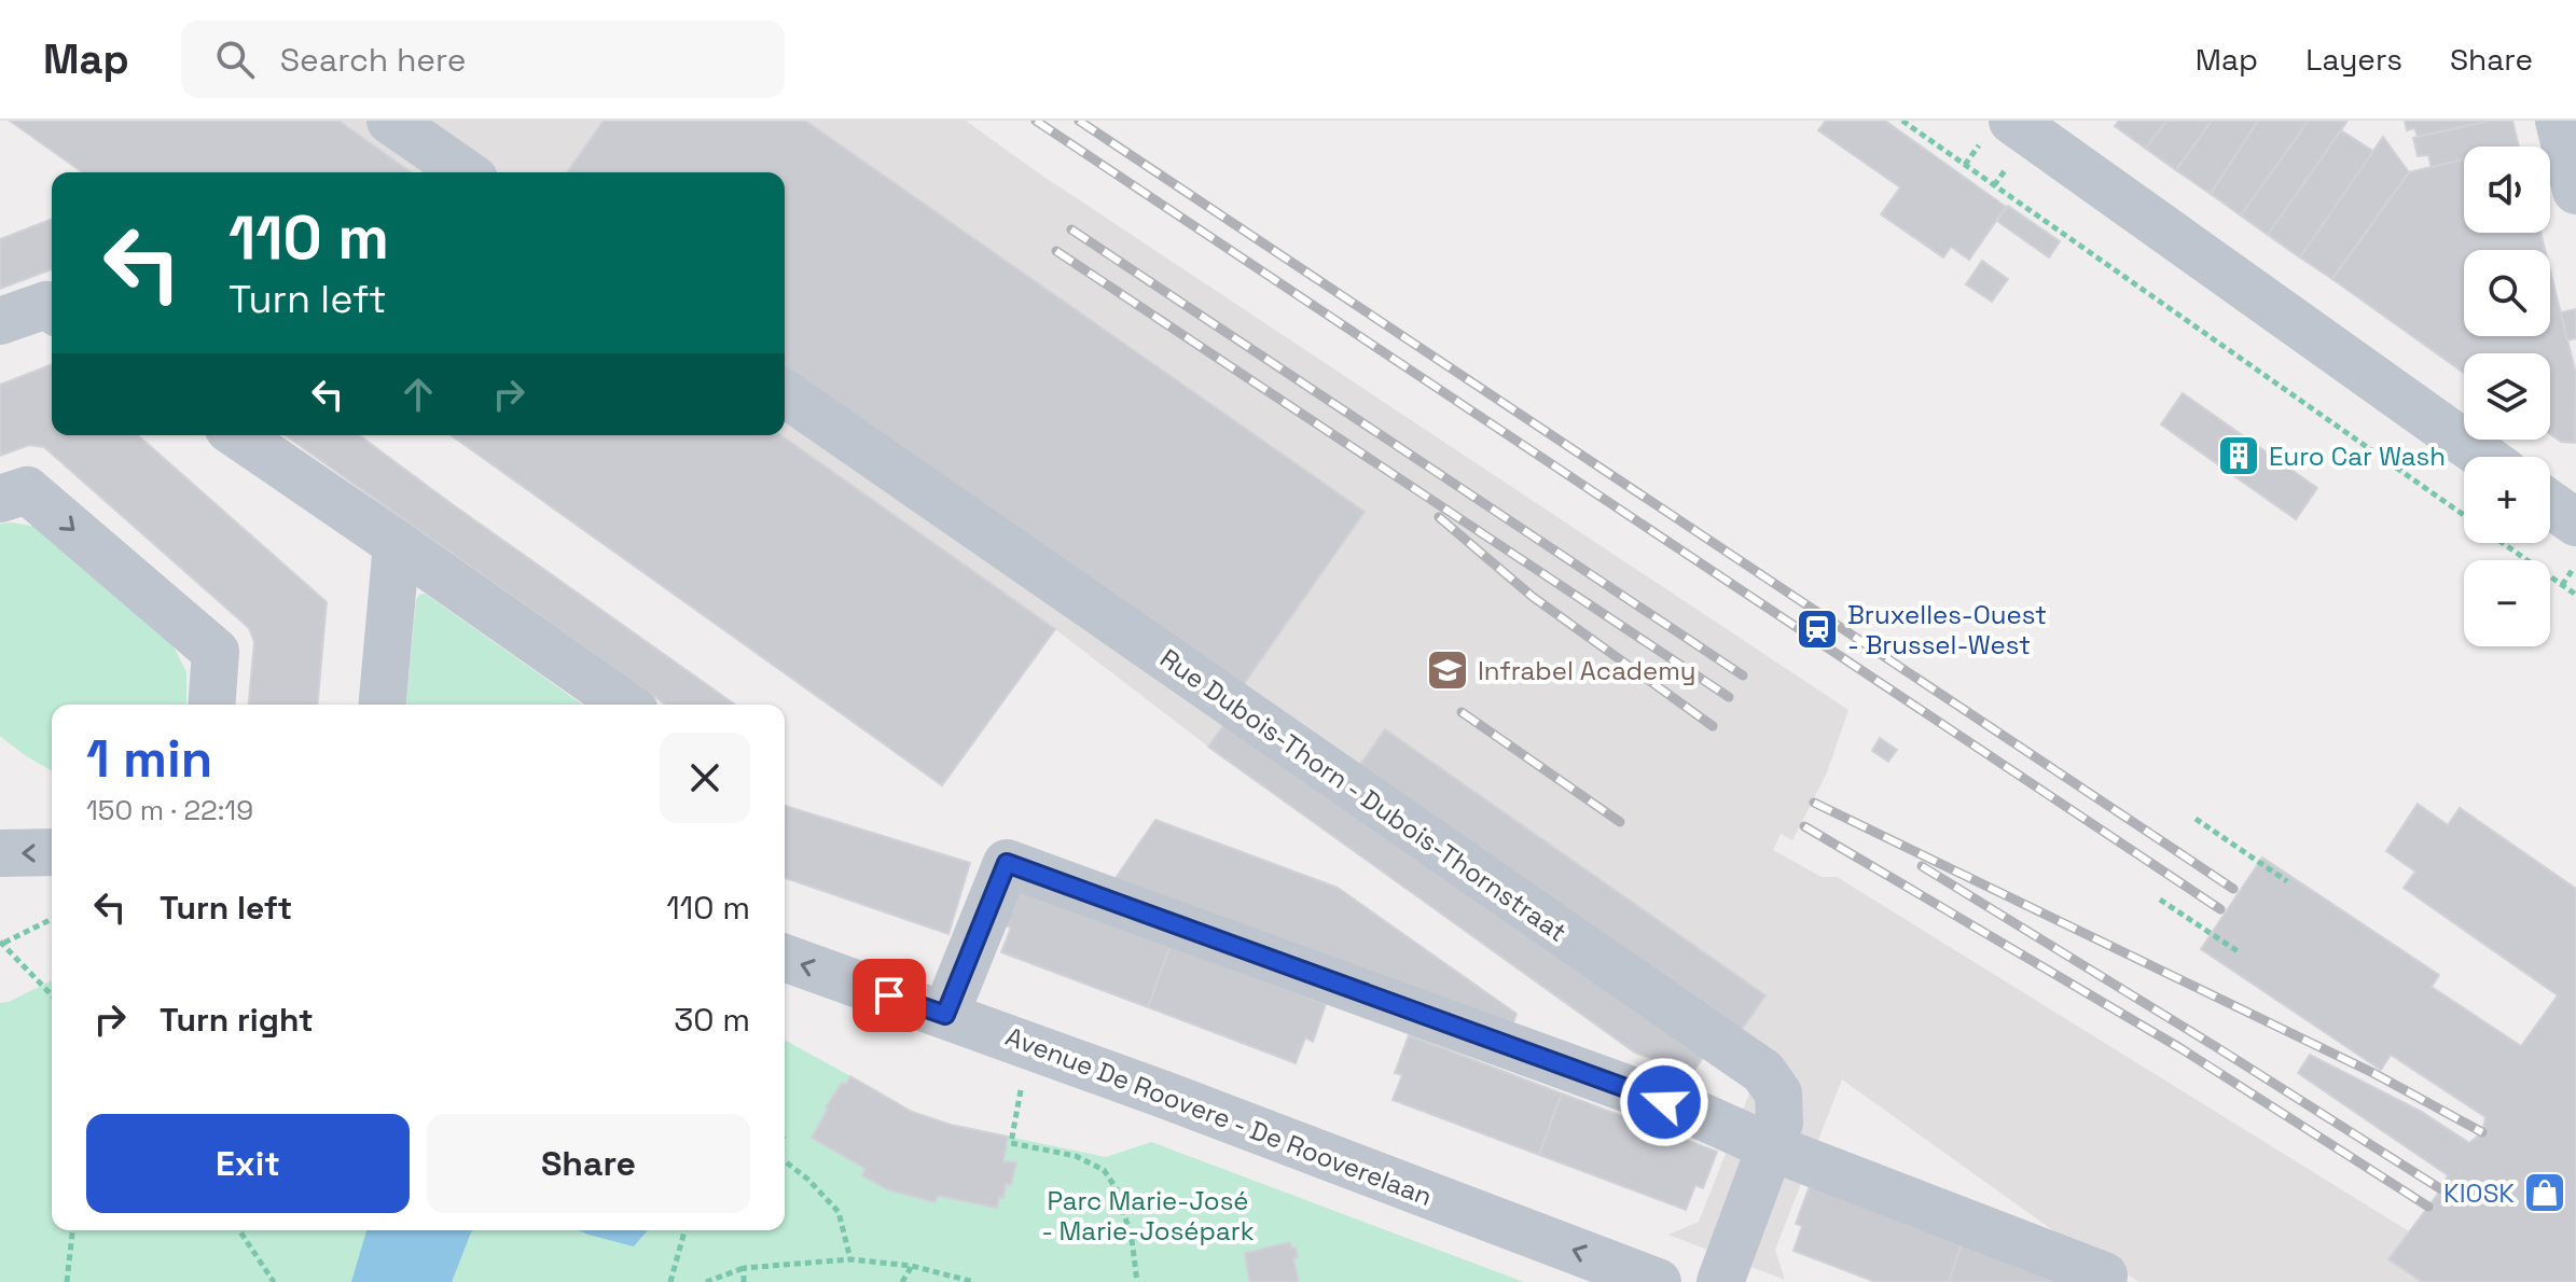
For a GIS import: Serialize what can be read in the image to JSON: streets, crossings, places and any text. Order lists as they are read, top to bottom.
{
  "streets": {
    "street": ["Rue Dubois-Thorn - Dubois-Thornstraat", "Avenue De Roovere - De Rooverelaan"]
  },
  "one_way": ["Avenue De Roovere - De Rooverelaan"],
  "parks": ["Parc Marie-José - Marie-Josépark"],
  "places": {
    "building": ["Euro Car Wash"],
    "station": ["Bruxelles-Ouest - Brussel-West"],
    "school or university": ["Infrabel Academy"],
    "shop": ["KIOSK"]
  },
  "page": {
    "header": "Map",
    "search": "Search here",
    "nav": ["Map", "Layers", "Share"],
    "map_buttons": ["+", "−"],
    "turn": ["110 m", "Turn left"],
    "heading": ["1 min", "150 m · 22:19"],
    "list": [
      {
        "name": "Turn left",
        "value": "110 m"
      },
      {
        "name": "Turn right",
        "value": "30 m"
      }
    ],
    "buttons": ["Exit", "Share"]
  }
}
